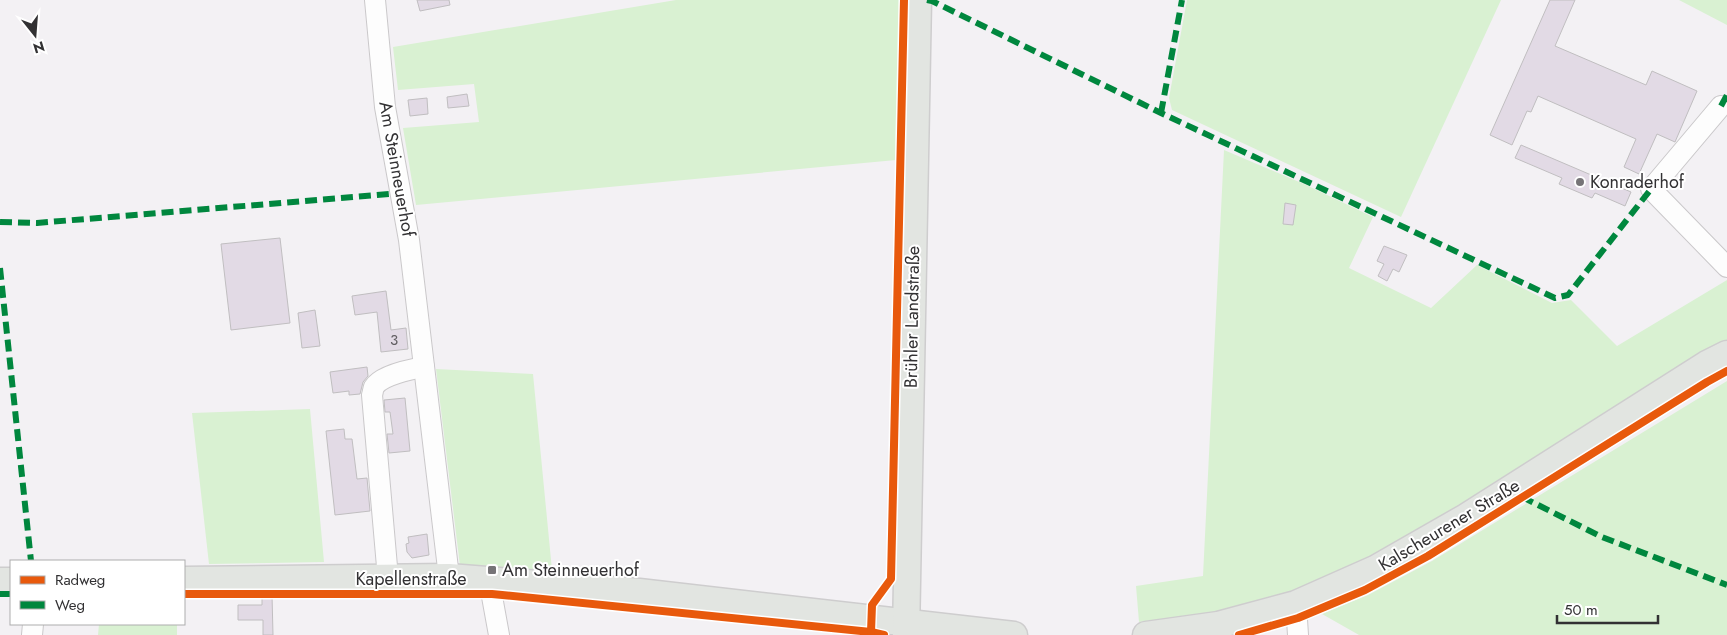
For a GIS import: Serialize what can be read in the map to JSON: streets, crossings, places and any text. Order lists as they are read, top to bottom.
{
  "streets": {
    "main road": ["Brühler Landstraße", "Kalscheurener Straße", "Kapellenstraße"],
    "street": ["Am Steinneuerhof"]
  },
  "crossings": [
    ["Am Steinneuerhof", "Kapellenstraße"],
    ["Brühler Landstraße", "Kapellenstraße"]
  ],
  "places": {
    "other": ["Konraderhof"],
    "transit": ["Am Steinneuerhof"]
  },
  "house_numbers": ["3"],
  "legend": ["Radweg", "Weg"],
  "scale_bar": "50 m",
  "north": "bottom"
}
